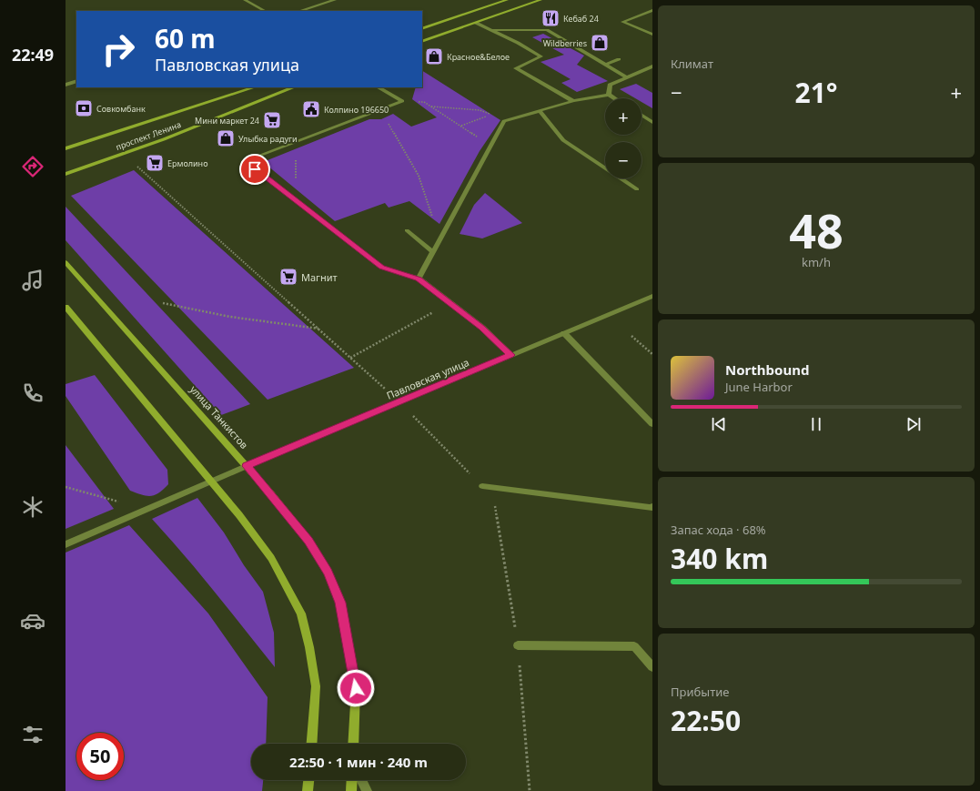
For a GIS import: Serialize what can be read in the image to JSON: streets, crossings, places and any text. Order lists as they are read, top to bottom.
{
  "streets": {
    "main road": ["проспект Ленина", "улица Танкистов"],
    "street": ["Павловская улица"]
  },
  "crossings": [
    ["Павловская улица", "улица Танкистов"]
  ],
  "places": {
    "restaurant": ["Кебаб 24"],
    "shop": ["Wildberries", "Красное&Белое", "Улыбка радуги"],
    "bank": ["Совкомбанк"],
    "public building": ["Колпино 196650"],
    "supermarket": ["Мини маркет 24", "Ермолино", "Магнит"]
  },
  "page": {
    "tabs": "22:49",
    "tile": [
      "Климат",
      ["48", "km/h"],
      ["Запас хода · 68%", "340 km"],
      ["Прибытие", "22:50"]
    ],
    "turn": ["60 m", "Павловская улица"],
    "heat": ["−", "21°", "+"],
    "map_buttons": ["+", "−"],
    "song": ["Northbound", "June Harbor"],
    "limit": "50",
    "trip": "22:50 · 1 мин · 240 m"
  }
}
